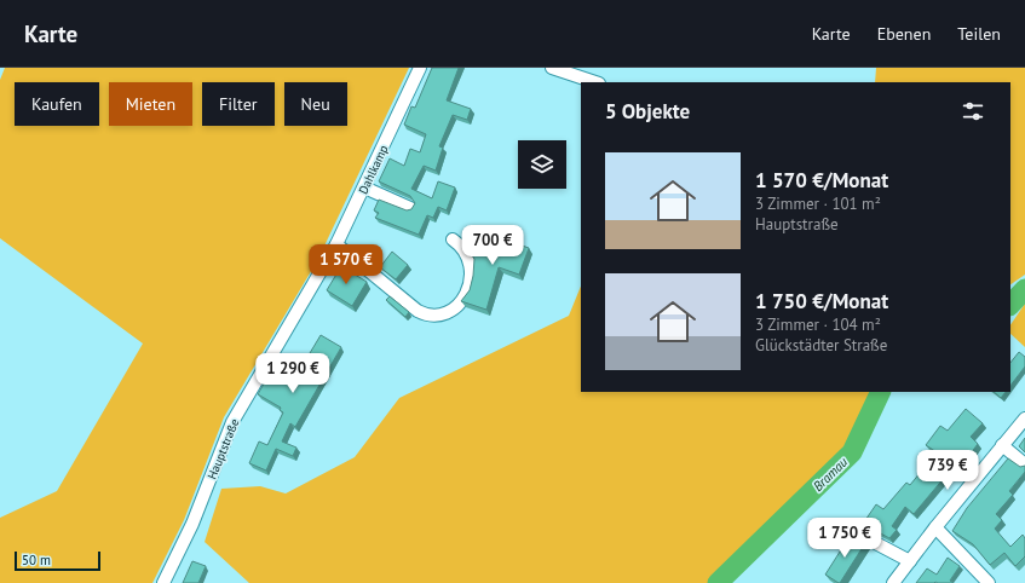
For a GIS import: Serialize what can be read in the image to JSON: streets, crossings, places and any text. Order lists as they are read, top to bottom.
{
  "streets": {
    "street": ["Dahlkamp", "Hauptstraße"]
  },
  "crossings": [
    ["Dahlkamp", "Hauptstraße"]
  ],
  "water": ["Bramau"],
  "scale_bar": "50 m",
  "page": {
    "header": "Karte",
    "nav": ["Karte", "Ebenen", "Teilen"],
    "chip": [
      "Kaufen",
      "Mieten",
      "Filter",
      "Neu"
    ],
    "heading": "5 Objekte",
    "list": [
      {
        "name": "1 570 €/Monat",
        "note": "3 Zimmer · 101 m² · Hauptstraße"
      },
      {
        "name": "1 750 €/Monat",
        "note": "3 Zimmer · 104 m² · Glückstädter Straße"
      }
    ],
    "price": [
      "700 €",
      "1 570 €",
      "1 290 €",
      "739 €",
      "1 750 €"
    ],
    "scale": "50 m"
  }
}
